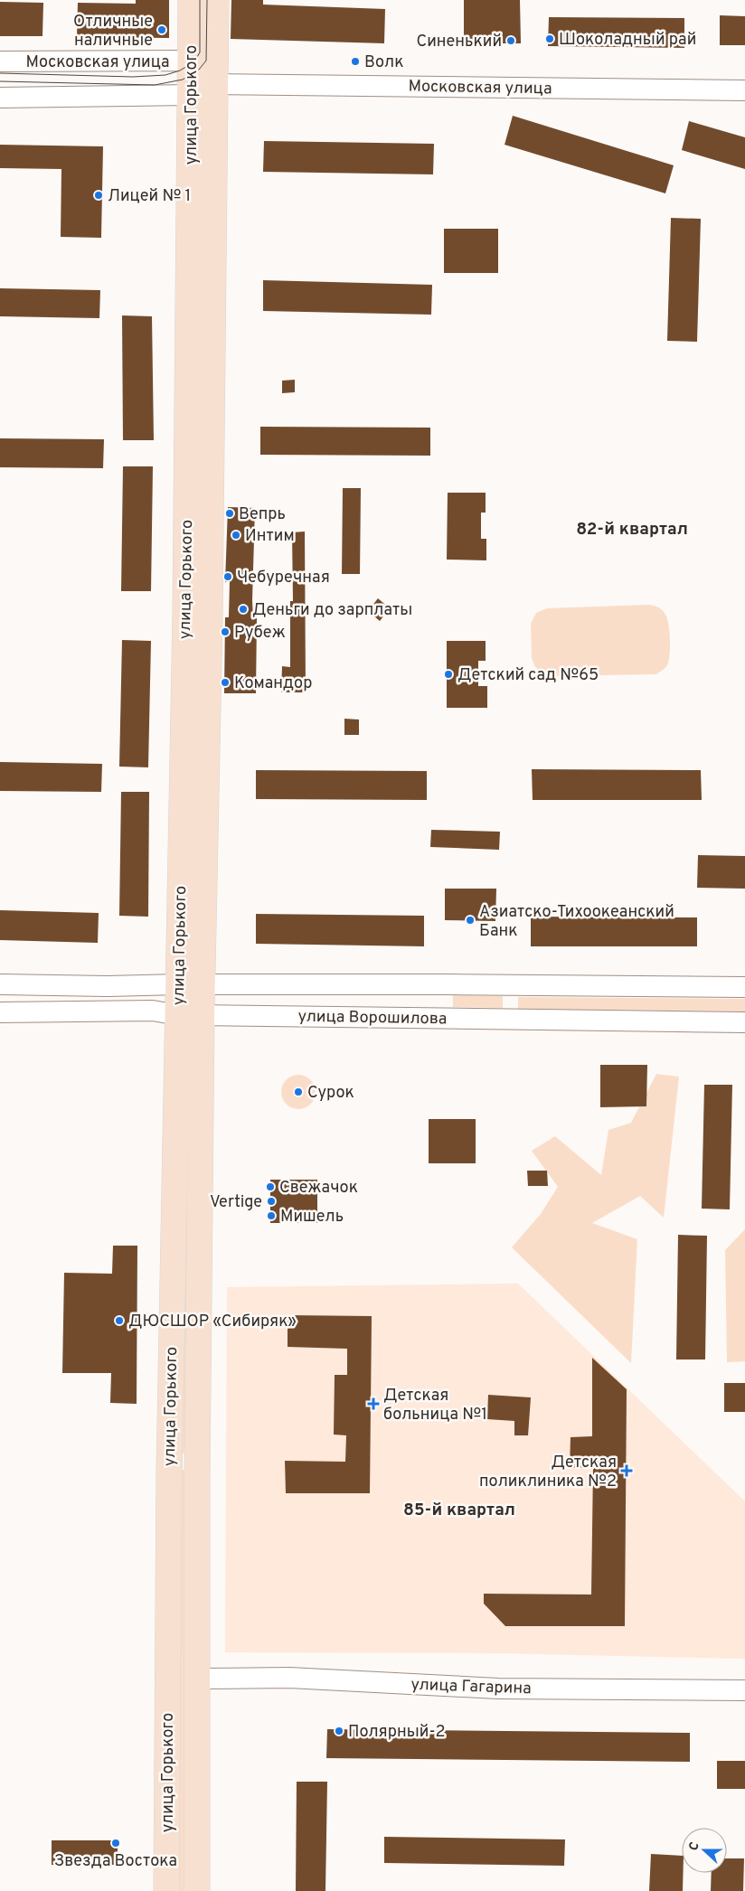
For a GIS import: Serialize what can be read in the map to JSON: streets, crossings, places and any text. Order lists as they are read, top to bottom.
{
  "streets": {
    "main road": ["улица Горького"],
    "street": ["Московская улица", "улица Ворошилова", "улица Гагарина"]
  },
  "crossings": [
    ["Московская улица", "улица Горького"],
    ["улица Горького", "улица Ворошилова"],
    ["улица Горького", "улица Гагарина"]
  ],
  "districts": ["82-й квартал", "85-й квартал"],
  "places": {
    "other": [
      "Отличные наличные",
      "Шоколадный рай",
      "Синенький",
      "Волк",
      "Лицей № 1",
      "Вепрь",
      "Интим",
      "Чебуречная",
      "Деньги до зарплаты",
      "Рубеж",
      "Детский сад №65",
      "Командор",
      "Азиатско-Тихоокеанский Банк",
      "Сурок",
      "Свежачок",
      "Vertige",
      "Мишель",
      "ДЮСШОР «Сибиряк»",
      "Полярный-2",
      "Звезда Востока"
    ],
    "health": ["Детская больница №1", "Детская поликлиника №2"]
  },
  "north": "left"
}
